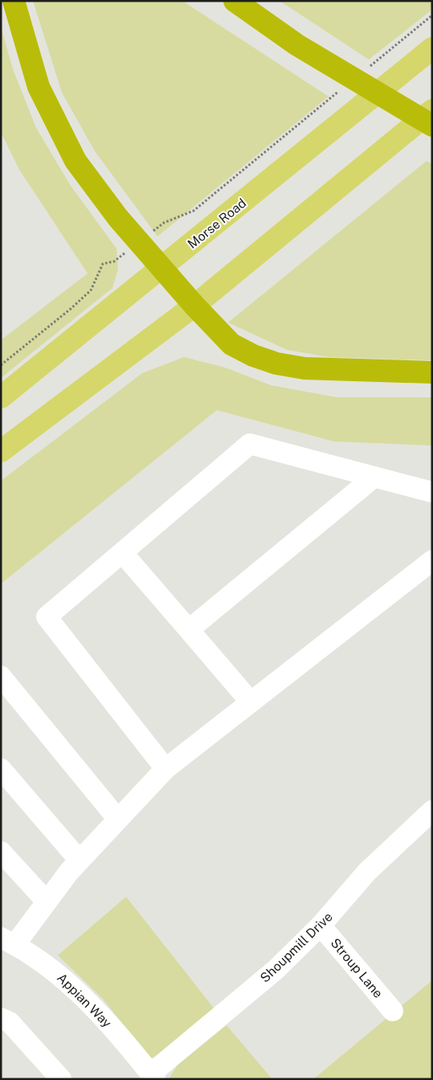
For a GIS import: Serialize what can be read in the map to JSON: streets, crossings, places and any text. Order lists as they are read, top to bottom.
{
  "streets": {
    "main road": ["Morse Road"],
    "street": ["Shoupmill Drive", "Stroup Lane", "Appian Way"]
  },
  "crossings": [
    ["Shoupmill Drive", "Stroup Lane"],
    ["Shoupmill Drive", "Appian Way"]
  ]
}
